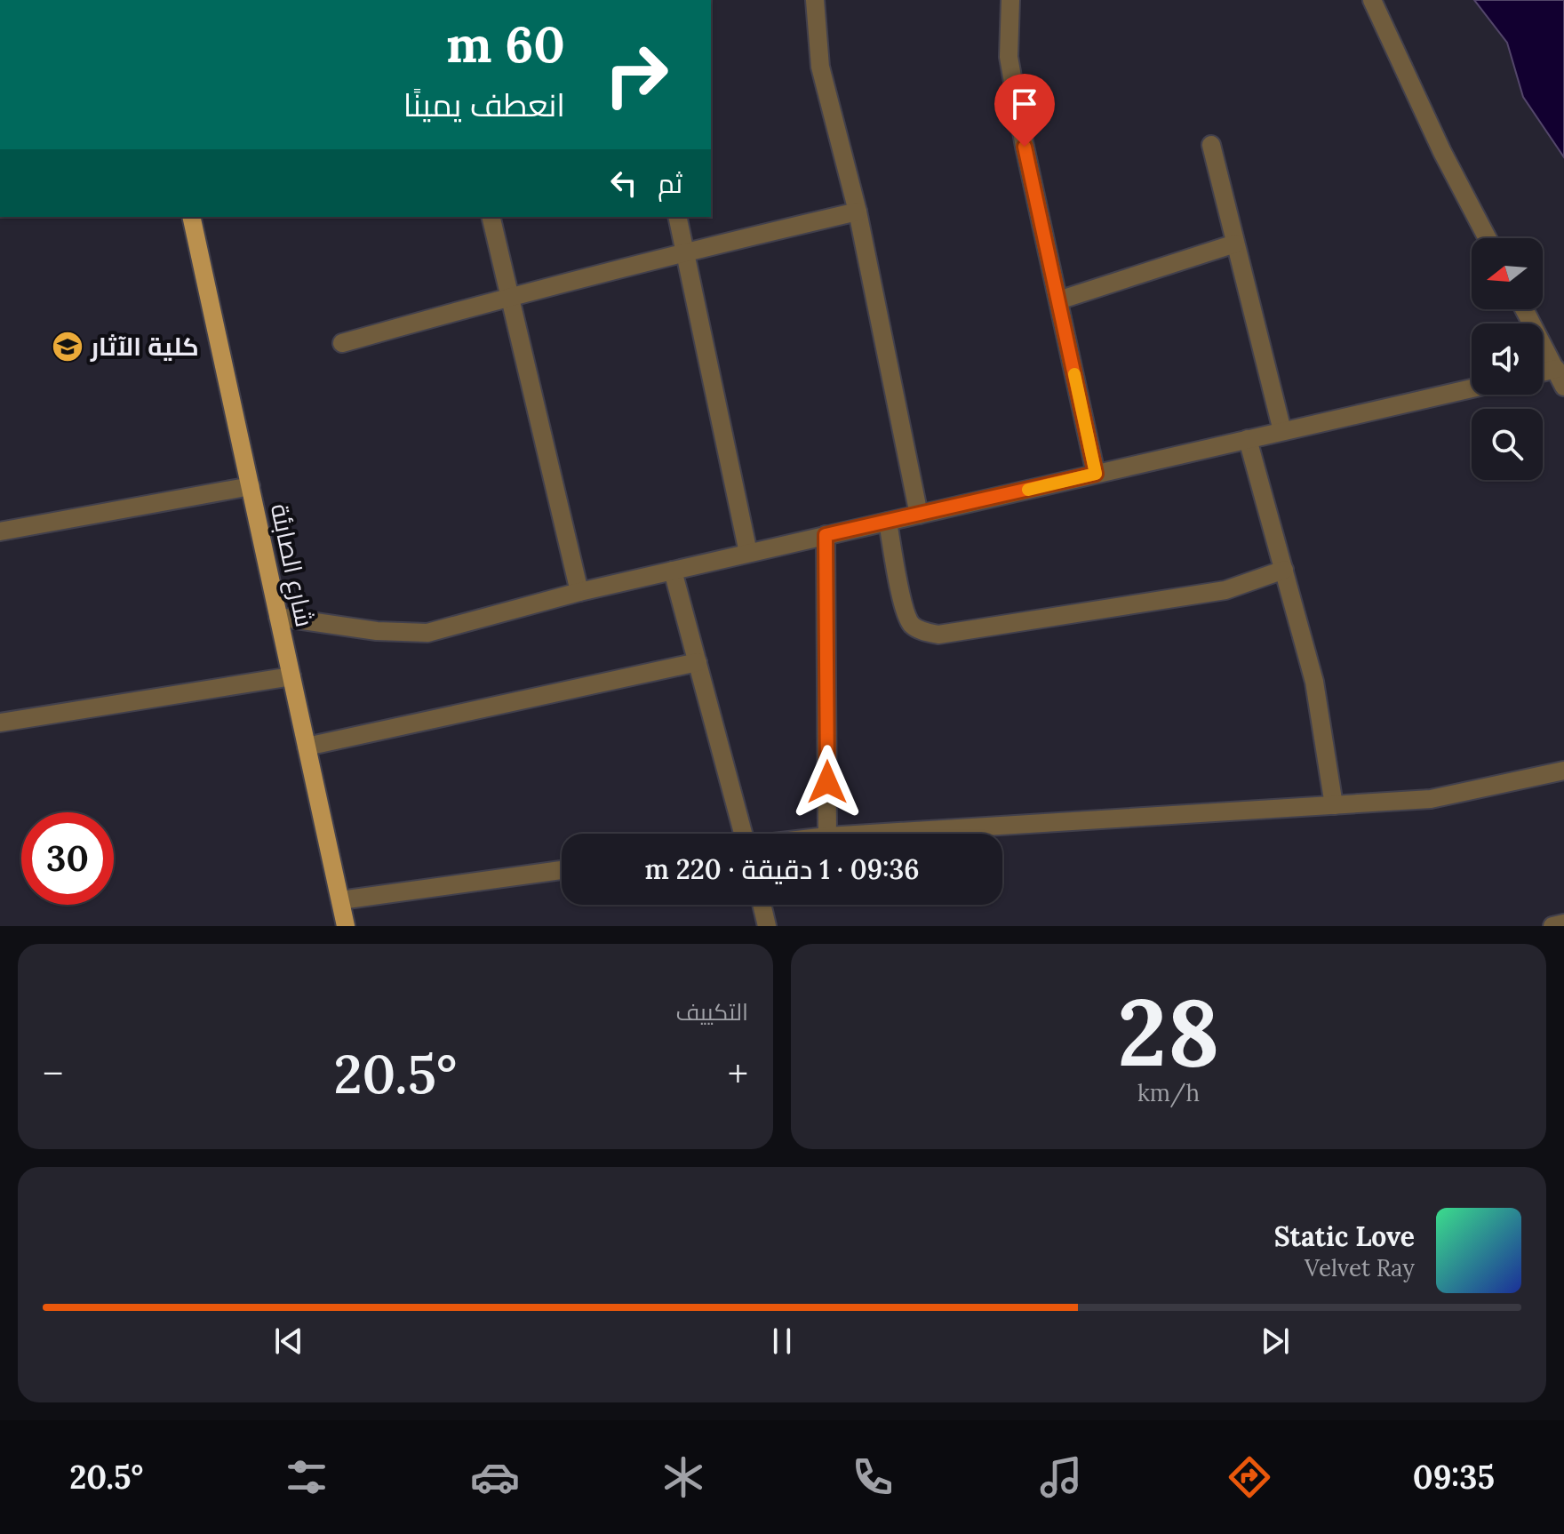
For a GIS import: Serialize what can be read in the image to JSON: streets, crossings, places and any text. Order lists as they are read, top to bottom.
{
  "streets": {
    "main road": ["شارع الصابئة"]
  },
  "places": {
    "school or university": ["كلية الآثار"]
  },
  "north": "left",
  "page": {
    "turn": ["60 m", "انعطف يمينًا"],
    "then": "ثم",
    "limit": "30",
    "trip": "09:36 · 1 دقيقة · 220 m",
    "tile": [
      ["28", "km/h"],
      "التكييف"
    ],
    "heat": ["−", "20.5°", "+"],
    "song": ["Static Love", "Velvet Ray"],
    "tabs": ["09:35", "20.5°"]
  }
}
